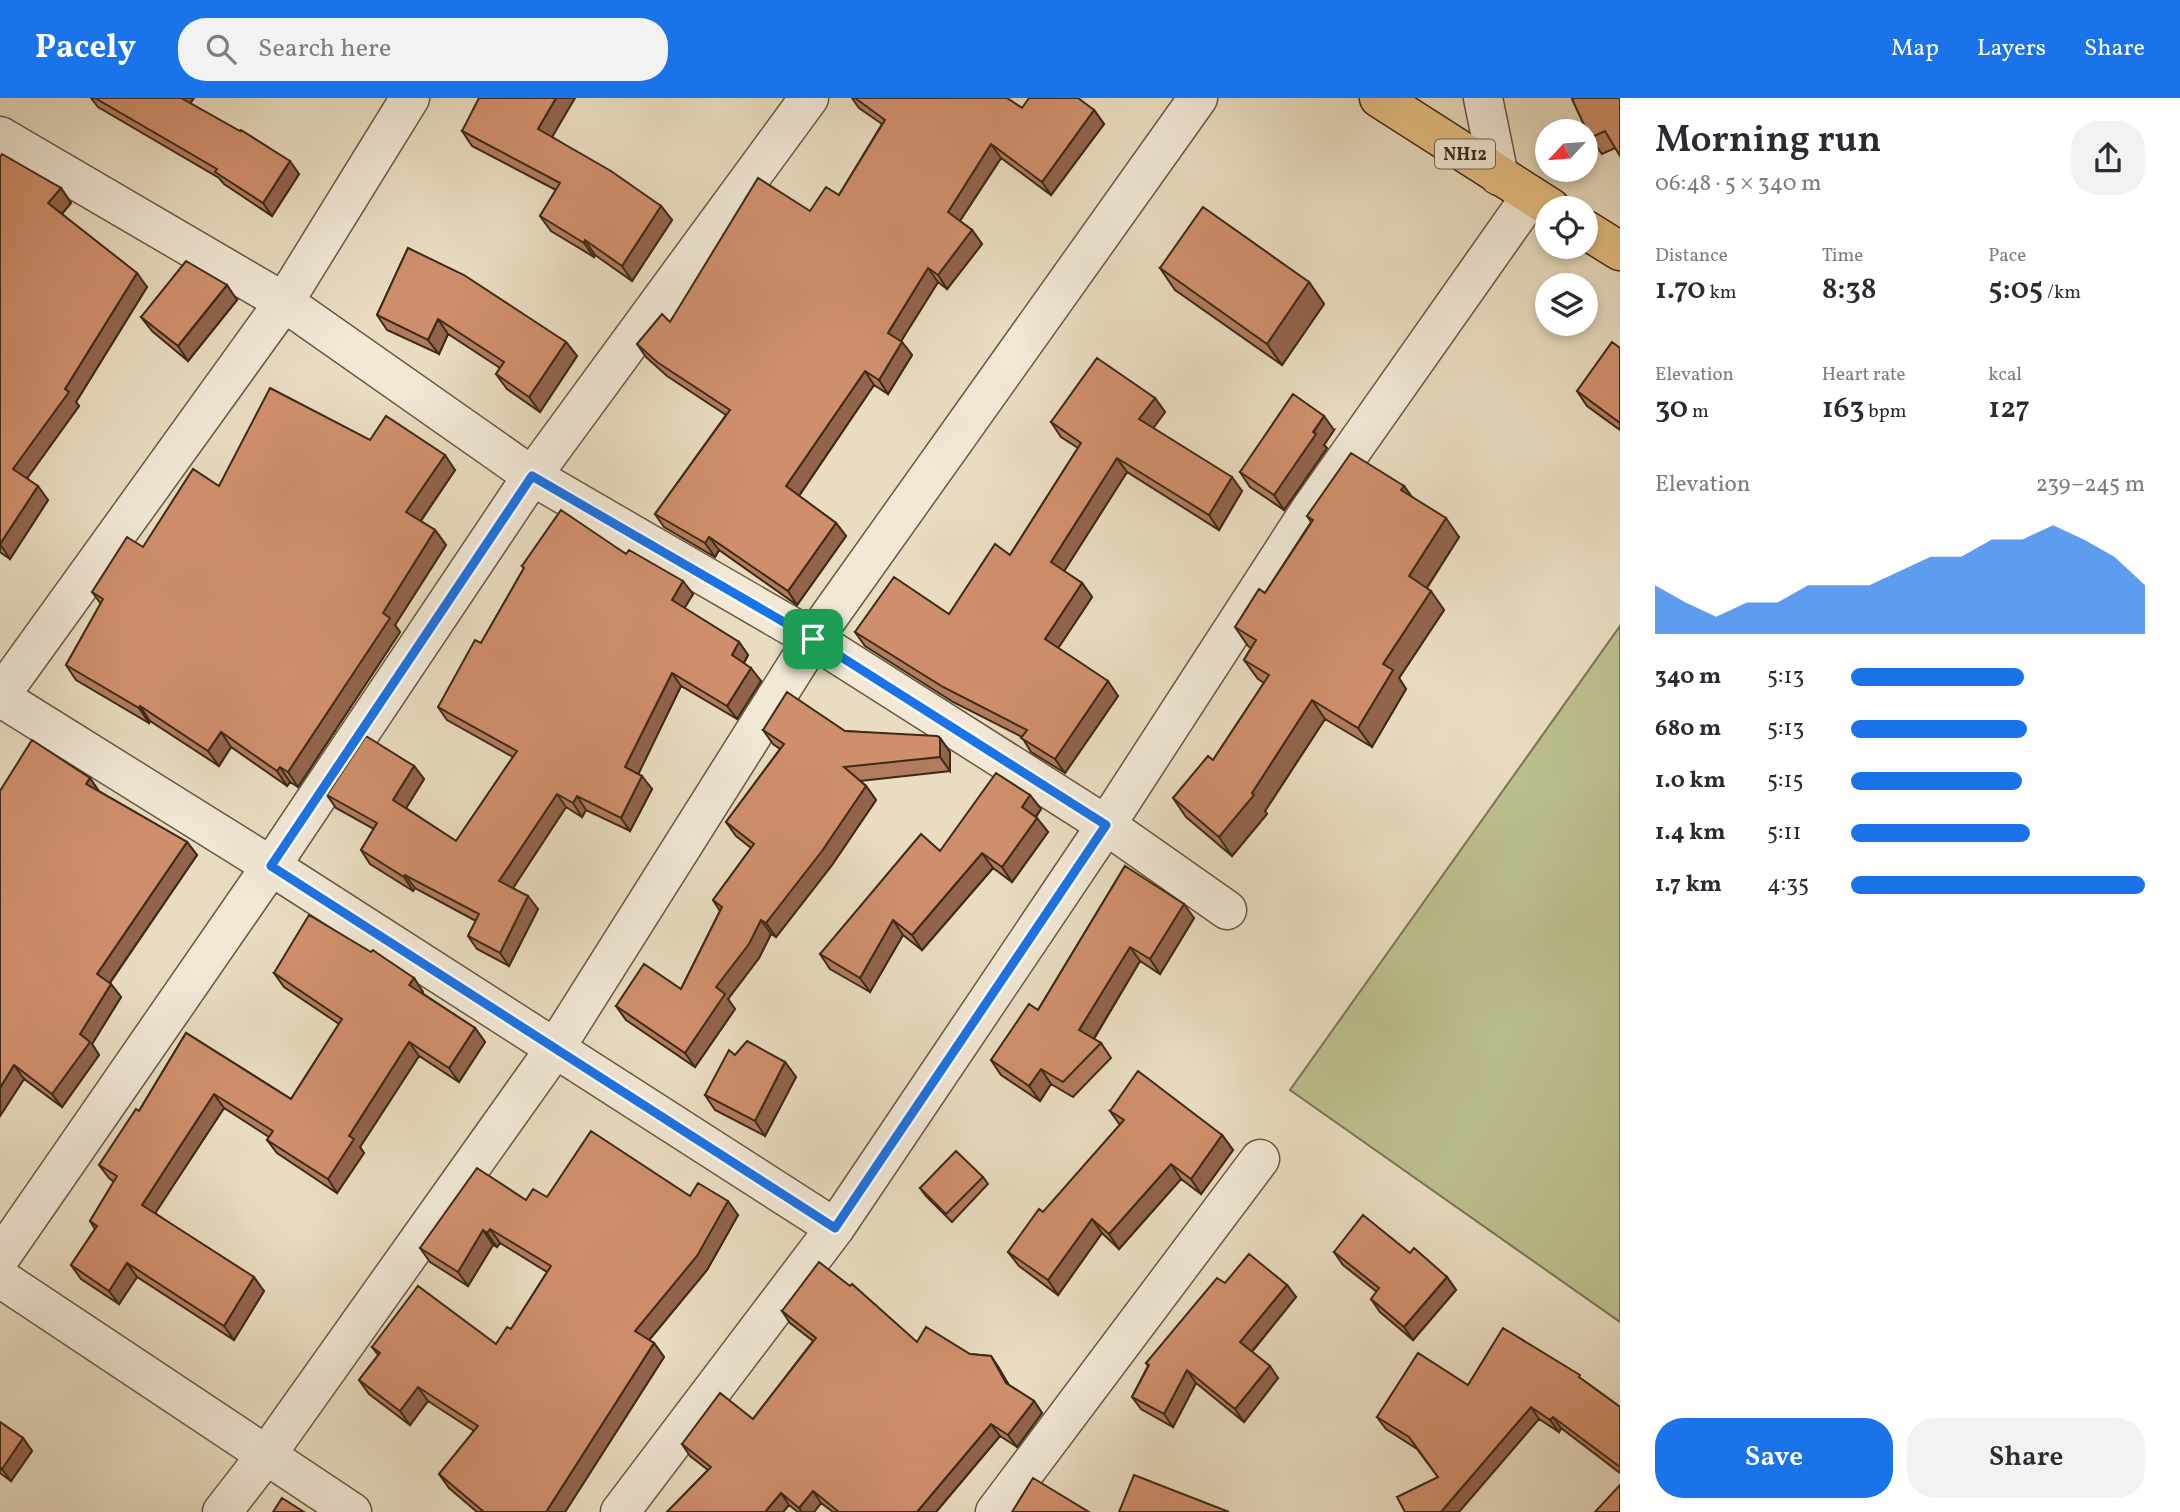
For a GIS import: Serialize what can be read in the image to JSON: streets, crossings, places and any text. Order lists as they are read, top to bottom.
{
  "streets": {
    "highway": ["NH12"]
  },
  "north": "bottom left",
  "page": {
    "header": "Pacely",
    "search": "Search here",
    "nav": ["Map", "Layers", "Share"],
    "heading": ["Morning run", "06:48 · 5 × 340 m"],
    "stats": [
      ["Distance", "1.70 km"],
      ["Time", "8:38"],
      ["Pace", "5:05 /km"],
      ["Elevation", "30 m"],
      ["Heart rate", "163 bpm"],
      ["kcal", "127"]
    ],
    "chart": ["Elevation", "239–245 m"],
    "list": [
      {
        "name": "340 m",
        "note": "5:13"
      },
      {
        "name": "680 m",
        "note": "5:13"
      },
      {
        "name": "1.0 km",
        "note": "5:15"
      },
      {
        "name": "1.4 km",
        "note": "5:11"
      },
      {
        "name": "1.7 km",
        "note": "4:35"
      }
    ],
    "buttons": ["Save", "Share"]
  }
}
